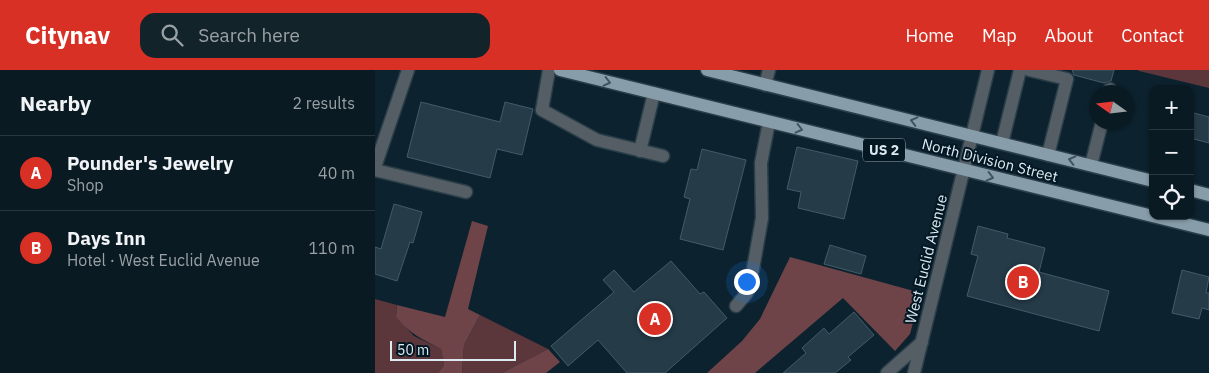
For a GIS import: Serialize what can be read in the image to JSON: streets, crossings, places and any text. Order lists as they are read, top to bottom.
{
  "streets": {
    "main road": ["US 2", "North Division Street"],
    "street": ["West Euclid Avenue"]
  },
  "crossings": [
    ["North Division Street", "West Euclid Avenue"]
  ],
  "scale_bar": "50 m",
  "north": "left",
  "page": {
    "header": "Citynav",
    "search": "Search here",
    "nav": [
      "Home",
      "Map",
      "About",
      "Contact"
    ],
    "heading": ["Nearby", "2 results"],
    "map_buttons": ["+", "−"],
    "list": [
      {
        "mark": "A",
        "name": "Pounder's Jewelry",
        "note": "Shop",
        "value": "40 m"
      },
      {
        "mark": "B",
        "name": "Days Inn",
        "note": "Hotel · West Euclid Avenue",
        "value": "110 m"
      }
    ],
    "pins": ["B", "A"],
    "scale": "50 m"
  }
}
